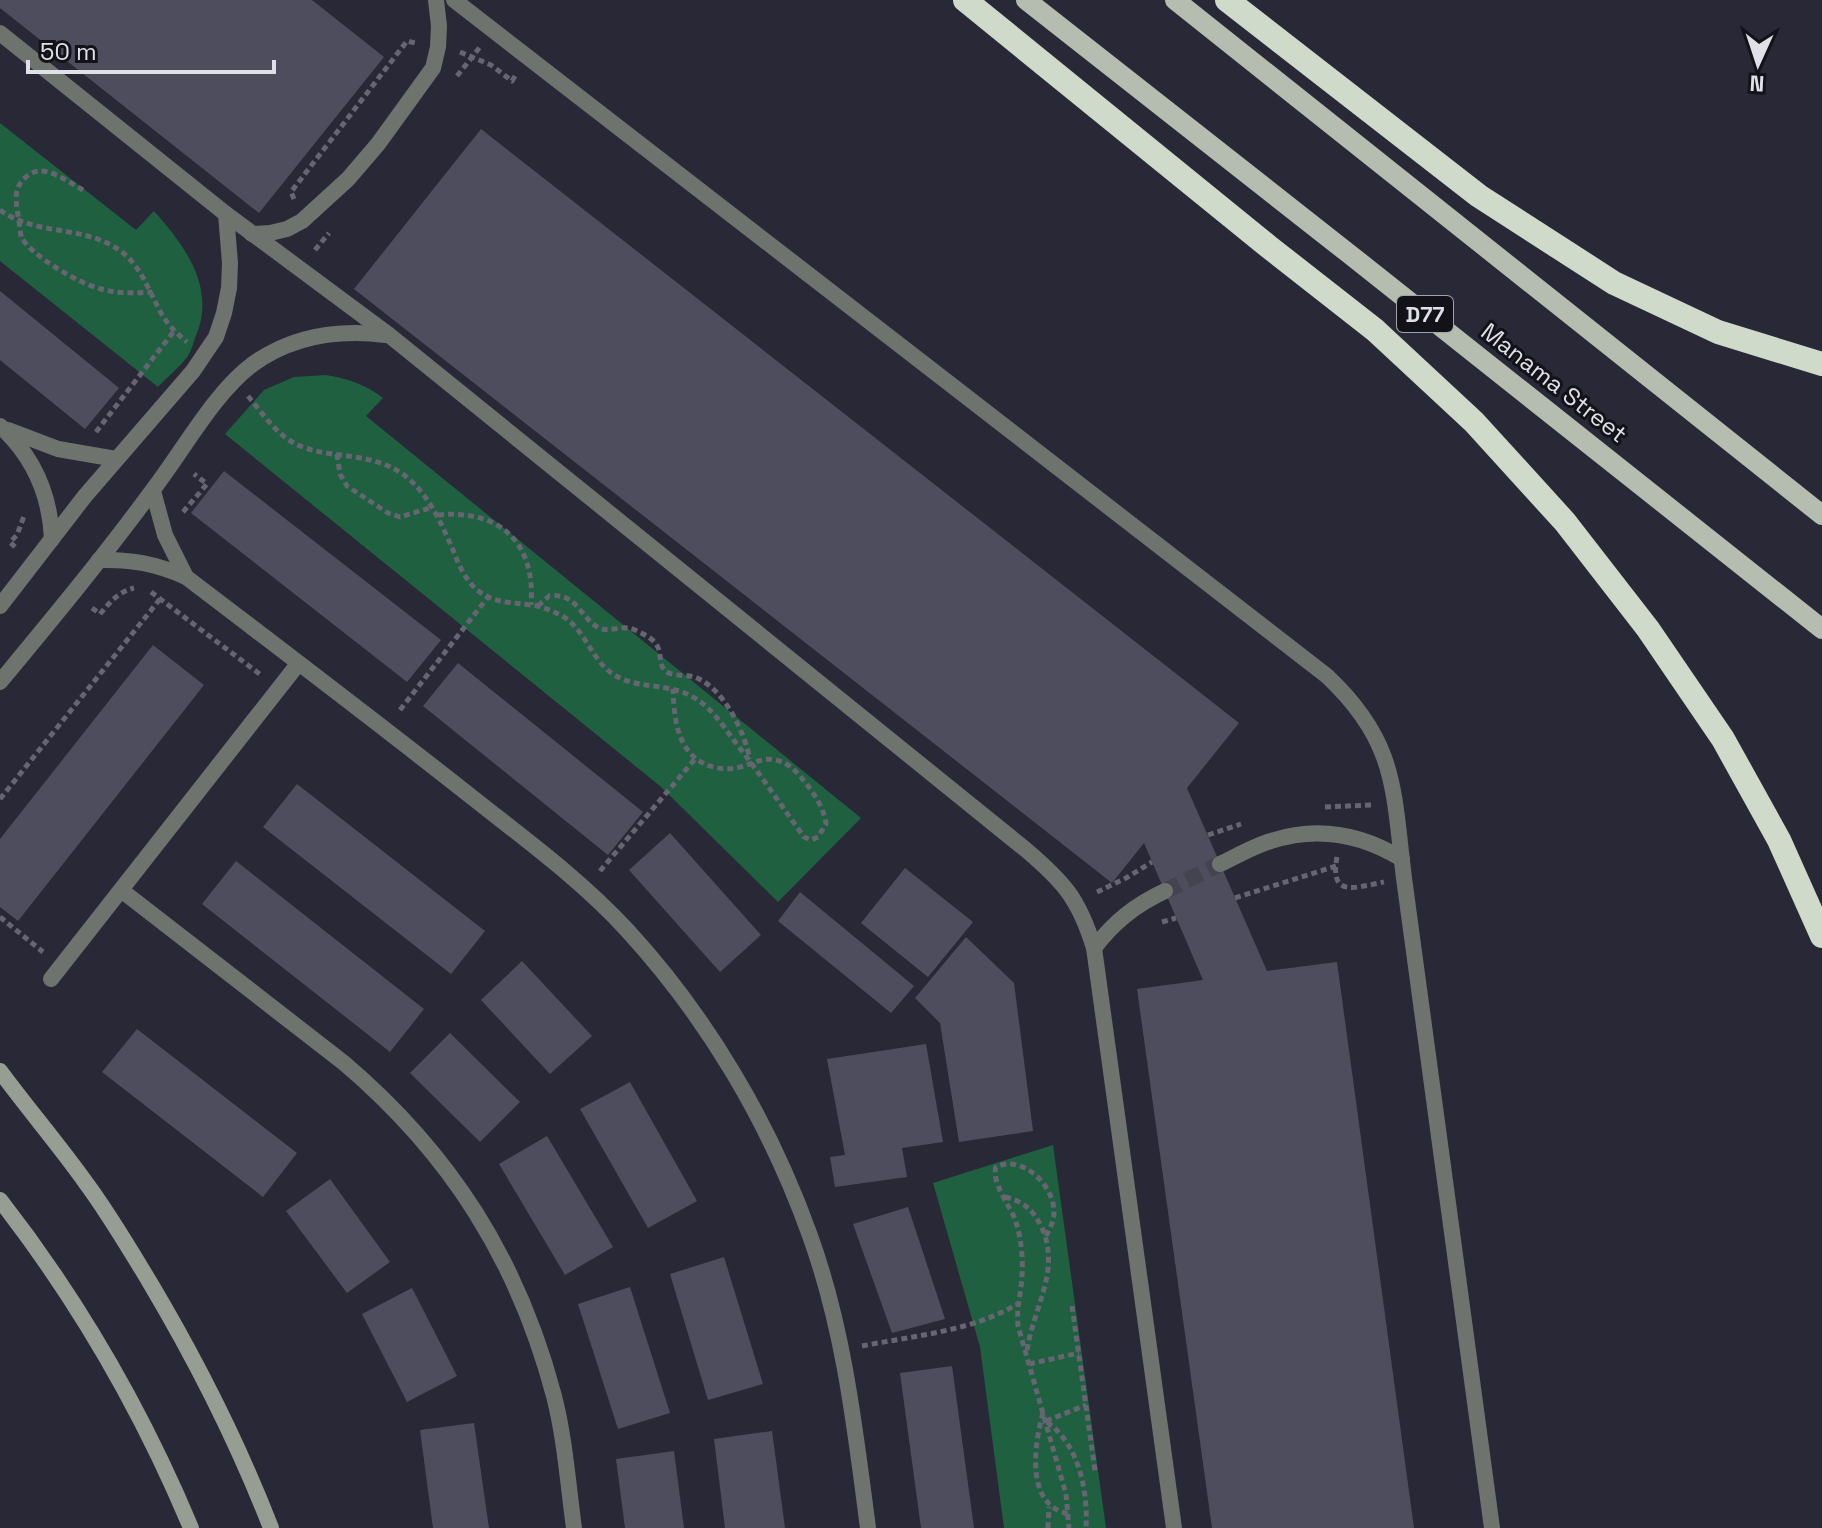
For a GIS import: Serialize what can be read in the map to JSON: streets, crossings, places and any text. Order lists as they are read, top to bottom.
{
  "streets": {
    "main road": ["D77", "Manama Street"]
  },
  "scale_bar": "50 m",
  "north": "bottom"
}
